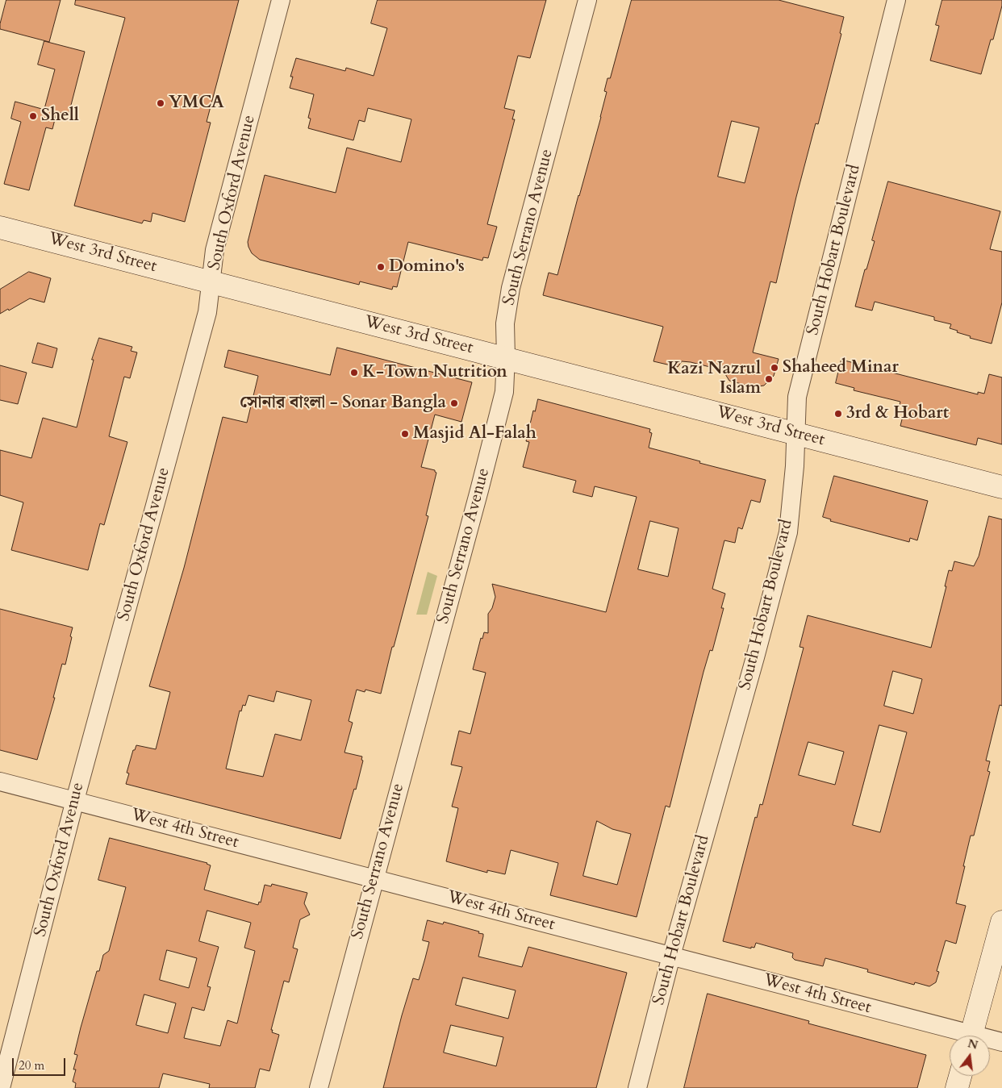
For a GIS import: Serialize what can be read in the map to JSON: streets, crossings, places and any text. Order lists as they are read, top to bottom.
{
  "streets": {
    "main road": ["West 3rd Street"],
    "street": [
      "South Oxford Avenue",
      "South Serrano Avenue",
      "South Hobart Boulevard",
      "West 4th Street"
    ]
  },
  "crossings": [
    ["South Oxford Avenue", "West 3rd Street"],
    ["South Oxford Avenue", "West 4th Street"],
    ["South Serrano Avenue", "West 3rd Street"],
    ["South Serrano Avenue", "West 4th Street"],
    ["South Hobart Boulevard", "West 3rd Street"],
    ["South Hobart Boulevard", "West 4th Street"]
  ],
  "places": [
    "YMCA",
    "Shell",
    "Domino's",
    "Shaheed Minar",
    "K-Town Nutrition",
    "Kazi Nazrul Islam",
    "সোনার বাংলা - Sonar Bangla",
    "3rd & Hobart",
    "Masjid Al-Falah"
  ],
  "scale_bar": "20 m",
  "north": "top"
}
